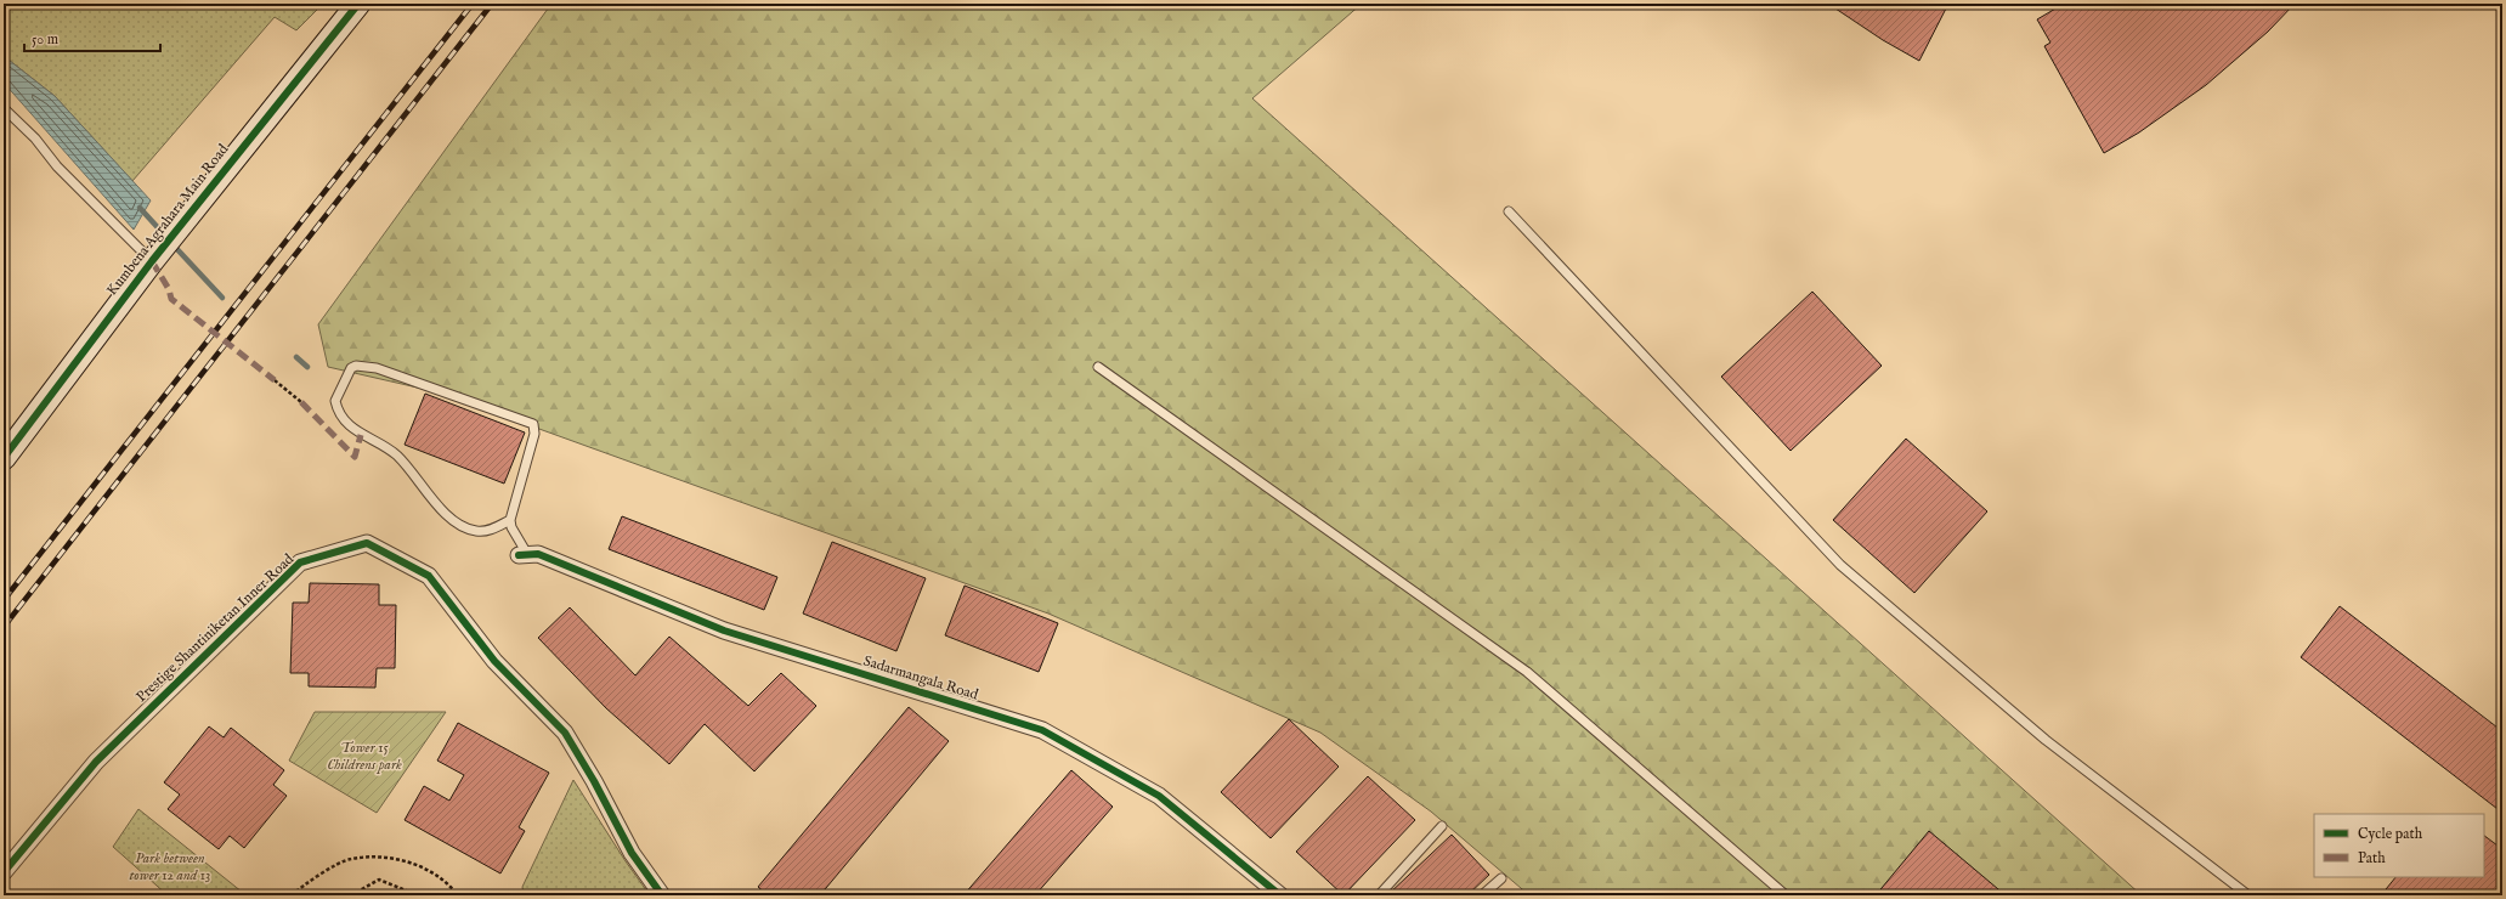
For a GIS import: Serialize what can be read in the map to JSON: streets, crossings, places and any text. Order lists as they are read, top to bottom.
{
  "streets": {
    "street": ["Kumbena Agrahara Main Road", "Prestige Shantiniketan Inner Road", "Sadarmangala Road"]
  },
  "parks": ["Tower 15 Childrens park", "Park between tower 12 and 13"],
  "legend": ["Cycle path", "Path"],
  "scale_bar": "50 m"
}
